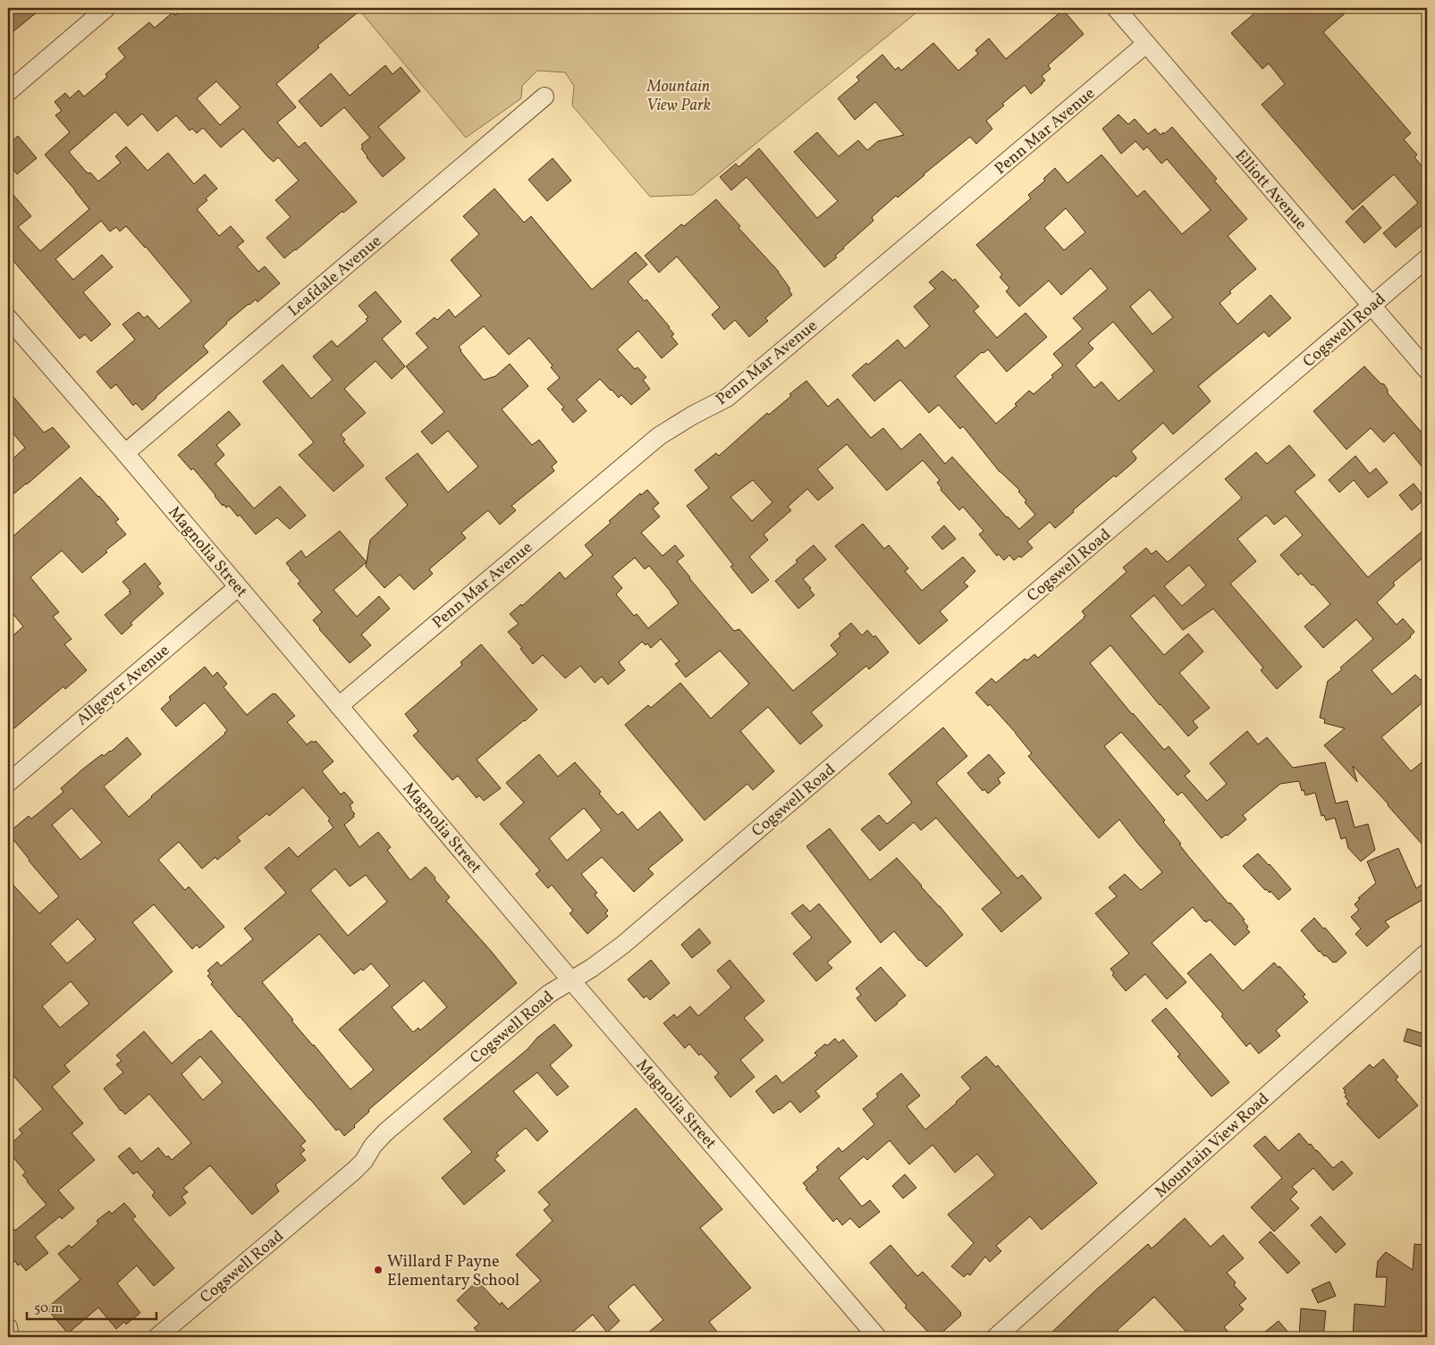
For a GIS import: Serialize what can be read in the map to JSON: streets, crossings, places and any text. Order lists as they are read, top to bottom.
{
  "streets": {
    "street": [
      "Penn Mar Avenue",
      "Elliott Avenue",
      "Leafdale Avenue",
      "Cogswell Road",
      "Magnolia Street",
      "Allgeyer Avenue",
      "Mountain View Road"
    ]
  },
  "crossings": [
    ["Penn Mar Avenue", "Elliott Avenue"],
    ["Penn Mar Avenue", "Magnolia Street"],
    ["Elliott Avenue", "Cogswell Road"],
    ["Leafdale Avenue", "Magnolia Street"],
    ["Cogswell Road", "Magnolia Street"],
    ["Magnolia Street", "Allgeyer Avenue"]
  ],
  "parks": ["Mountain View Park"],
  "places": ["Willard F Payne Elementary School"],
  "scale_bar": "50 m"
}
